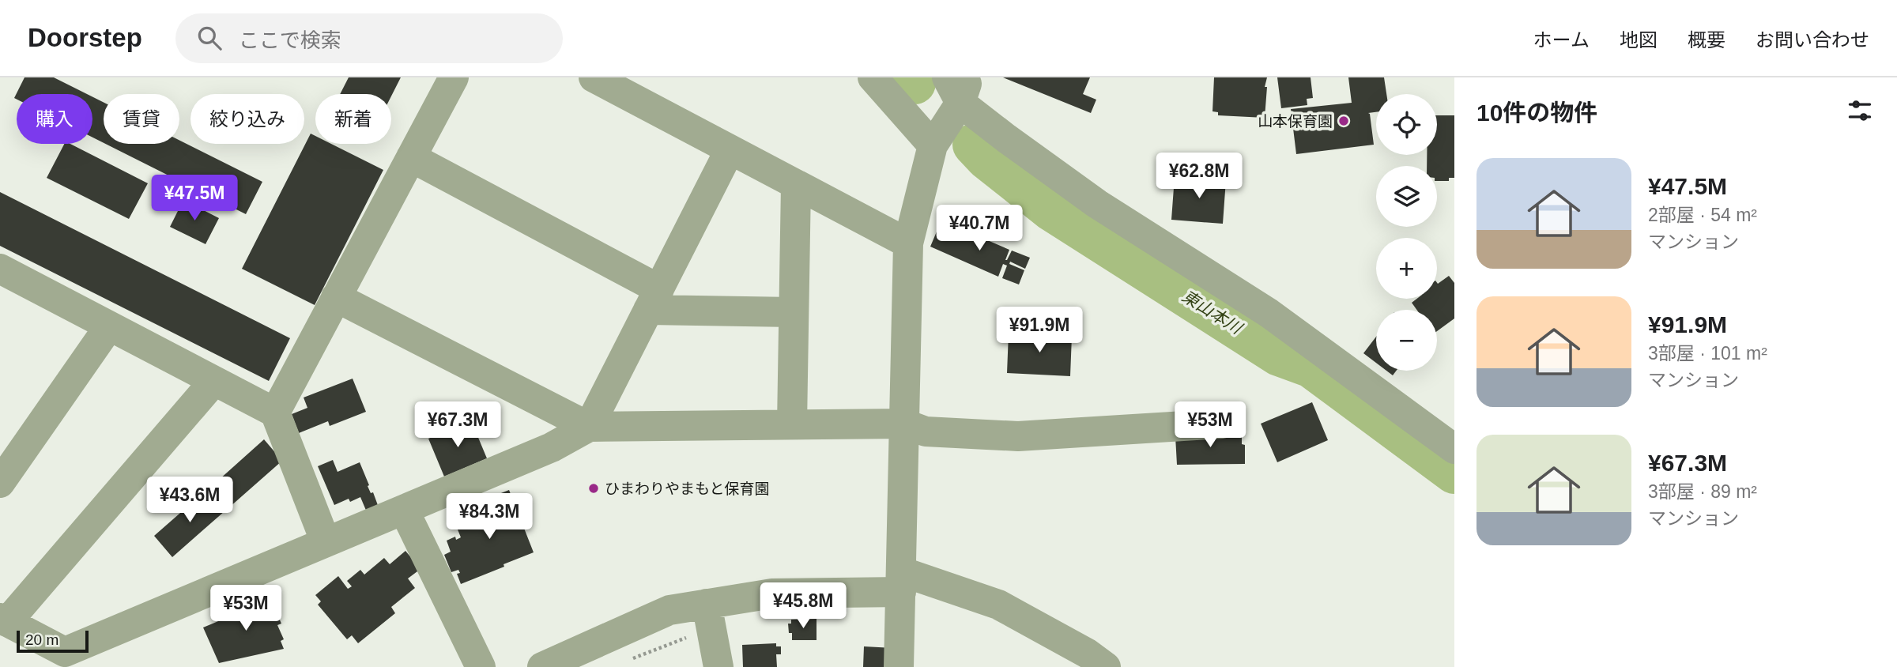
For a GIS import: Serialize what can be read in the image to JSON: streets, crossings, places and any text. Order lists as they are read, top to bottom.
{
  "water": ["東山本川"],
  "places": ["山本保育園", "ひまわりやまもと保育園"],
  "scale_bar": "20 m",
  "page": {
    "header": "Doorstep",
    "search": "ここで検索",
    "nav": [
      "ホーム",
      "地図",
      "概要",
      "お問い合わせ"
    ],
    "heading": "10件の物件",
    "map_buttons": ["+", "−"],
    "chip": [
      "購入",
      "賃貸",
      "絞り込み",
      "新着"
    ],
    "list": [
      {
        "name": "¥47.5M",
        "note": "2部屋 · 54 m² · マンション"
      },
      {
        "name": "¥91.9M",
        "note": "3部屋 · 101 m² · マンション"
      },
      {
        "name": "¥67.3M",
        "note": "3部屋 · 89 m² · マンション"
      }
    ],
    "price": [
      "¥62.8M",
      "¥47.5M",
      "¥40.7M",
      "¥91.9M",
      "¥67.3M",
      "¥53M",
      "¥43.6M",
      "¥84.3M",
      "¥45.8M",
      "¥53M"
    ],
    "scale": "20 m"
  }
}
